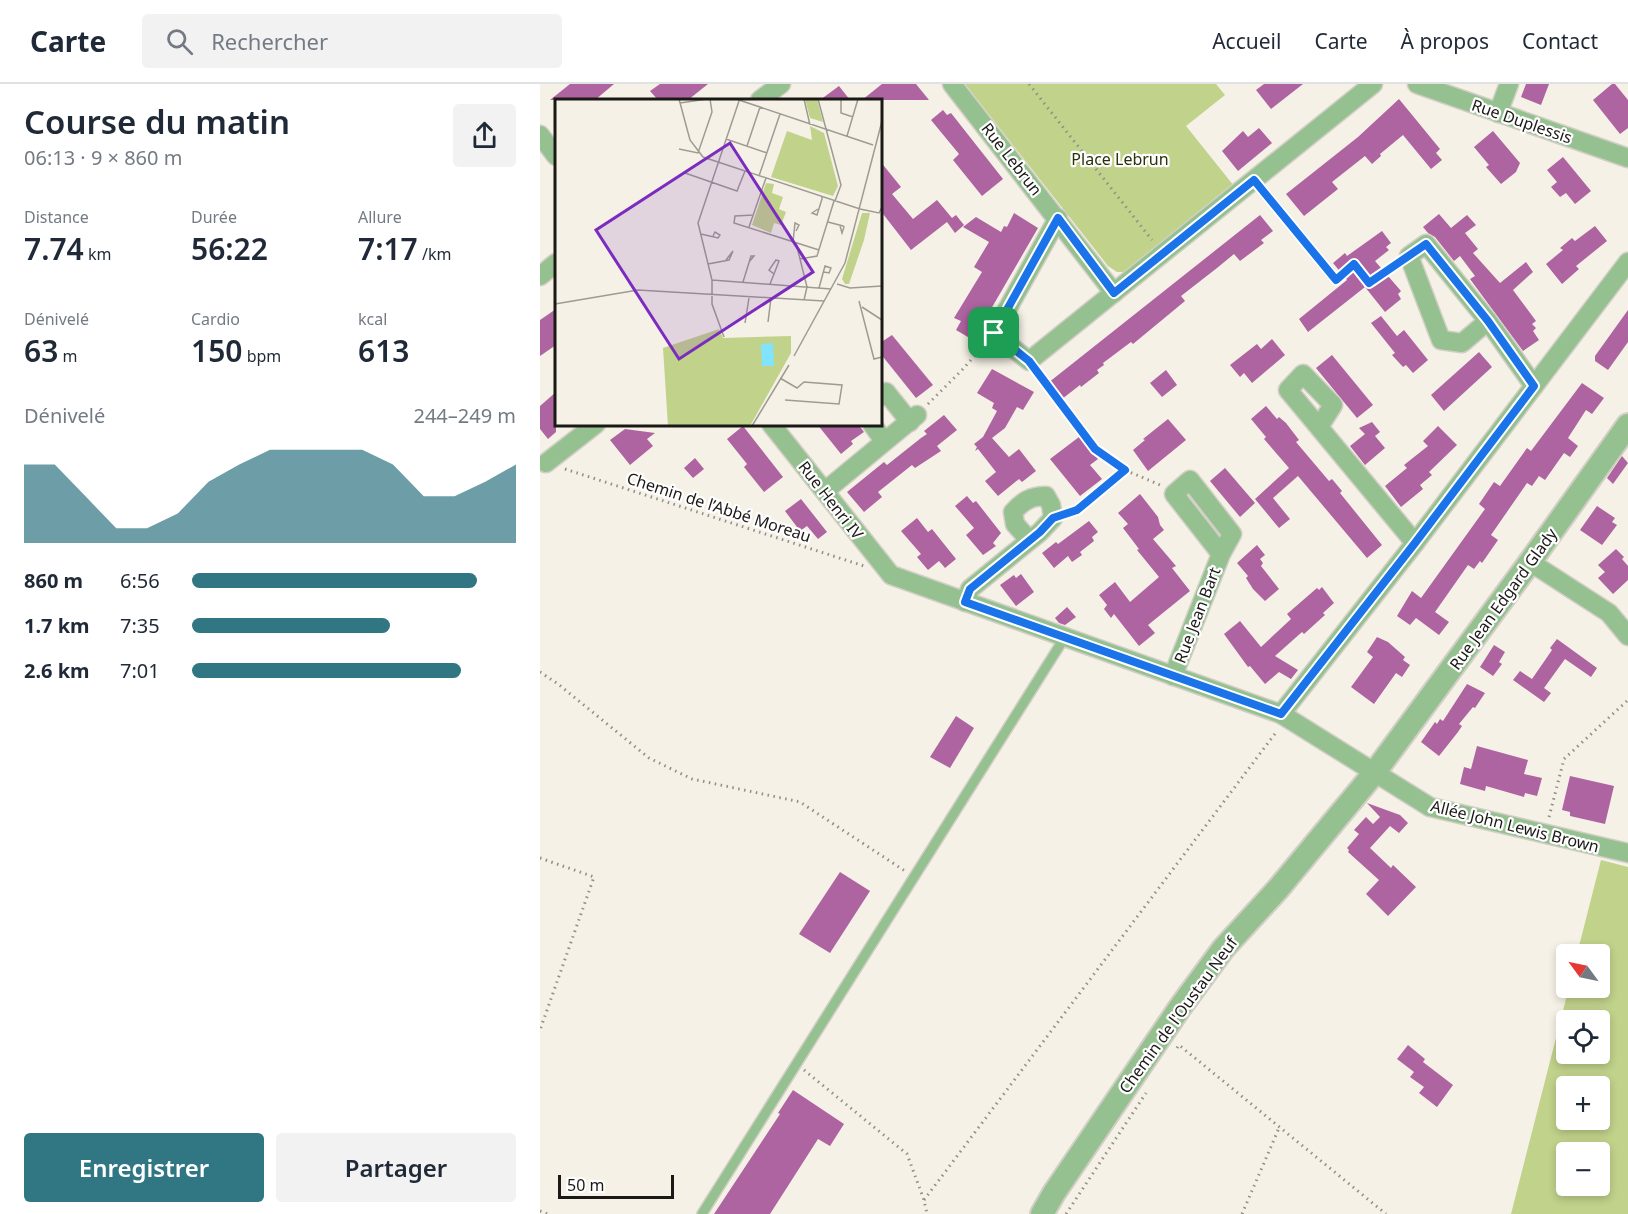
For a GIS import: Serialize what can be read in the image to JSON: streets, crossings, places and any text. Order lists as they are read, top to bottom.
{
  "streets": {
    "street": [
      "Rue Duplessis",
      "Rue Lebrun",
      "Rue Henri IV",
      "Rue Jean Edgard Glady",
      "Rue Jean Bart",
      "Allée John Lewis Brown",
      "Chemin de l'Oustau Neuf"
    ],
    "path": ["Chemin de l’Abbé Moreau"]
  },
  "crossings": [
    ["Rue Henri IV", "Chemin de l’Abbé Moreau"],
    ["Rue Henri IV", "Allée John Lewis Brown"],
    ["Chemin de l’Abbé Moreau", "Allée John Lewis Brown"],
    ["Rue Jean Edgard Glady", "Allée John Lewis Brown"],
    ["Rue Jean Edgard Glady", "Chemin de l'Oustau Neuf"],
    ["Rue Jean Bart", "Allée John Lewis Brown"],
    ["Allée John Lewis Brown", "Chemin de l'Oustau Neuf"]
  ],
  "parks": ["Place Lebrun"],
  "scale_bar": "50 m",
  "north": "top left",
  "page": {
    "header": "Carte",
    "search": "Rechercher",
    "nav": [
      "Accueil",
      "Carte",
      "À propos",
      "Contact"
    ],
    "heading": ["Course du matin", "06:13 · 9 × 860 m"],
    "stats": [
      ["Distance", "7.74 km"],
      ["Durée", "56:22"],
      ["Allure", "7:17 /km"],
      ["Dénivelé", "63 m"],
      ["Cardio", "150 bpm"],
      ["kcal", "613"]
    ],
    "chart": ["Dénivelé", "244–249 m"],
    "list": [
      {
        "name": "860 m",
        "note": "6:56"
      },
      {
        "name": "1.7 km",
        "note": "7:35"
      },
      {
        "name": "2.6 km",
        "note": "7:01"
      }
    ],
    "map_buttons": ["+", "−"],
    "buttons": ["Enregistrer", "Partager"],
    "scale": "50 m"
  }
}
